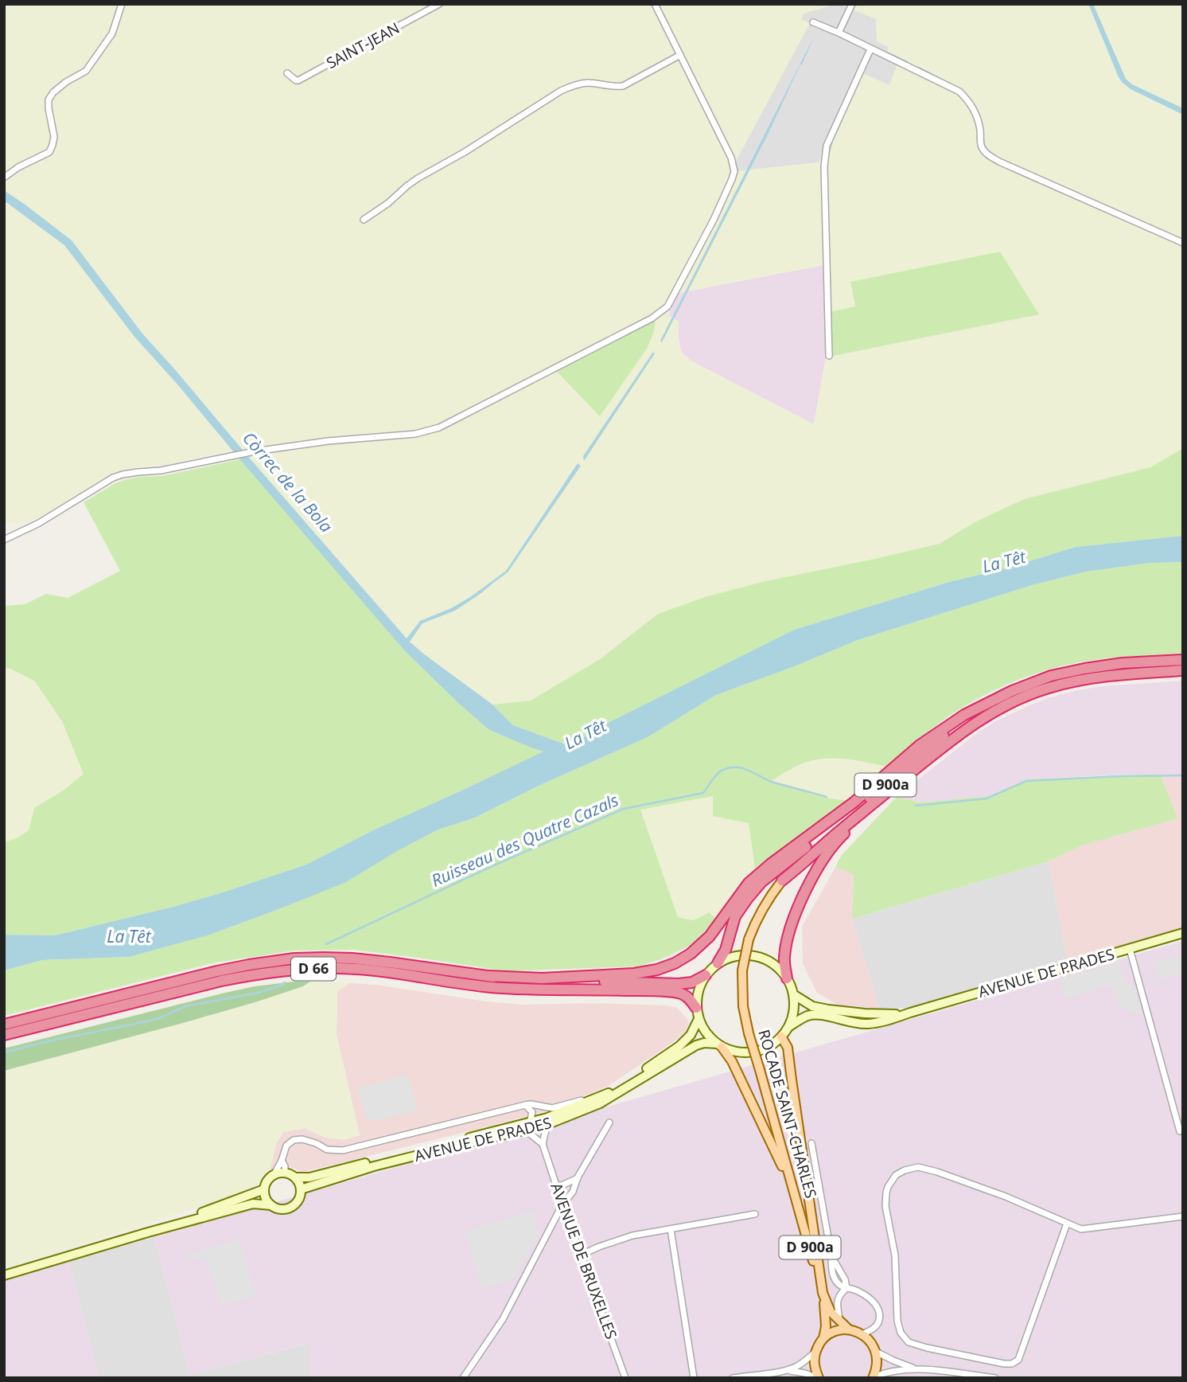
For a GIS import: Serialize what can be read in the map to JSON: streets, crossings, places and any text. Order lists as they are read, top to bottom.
{
  "streets": {
    "highway": ["D 900a", "D 66"],
    "main road": ["AVENUE DE PRADES", "ROCADE SAINT-CHARLES"],
    "street": ["SAINT-JEAN", "AVENUE DE BRUXELLES"]
  },
  "crossings": [
    ["D 900a", "ROCADE SAINT-CHARLES"],
    ["D 66", "AVENUE DE PRADES"]
  ],
  "water": ["Còrrec de la Bola", "La Têt", "Ruisseau des Quatre Cazals"]
}
